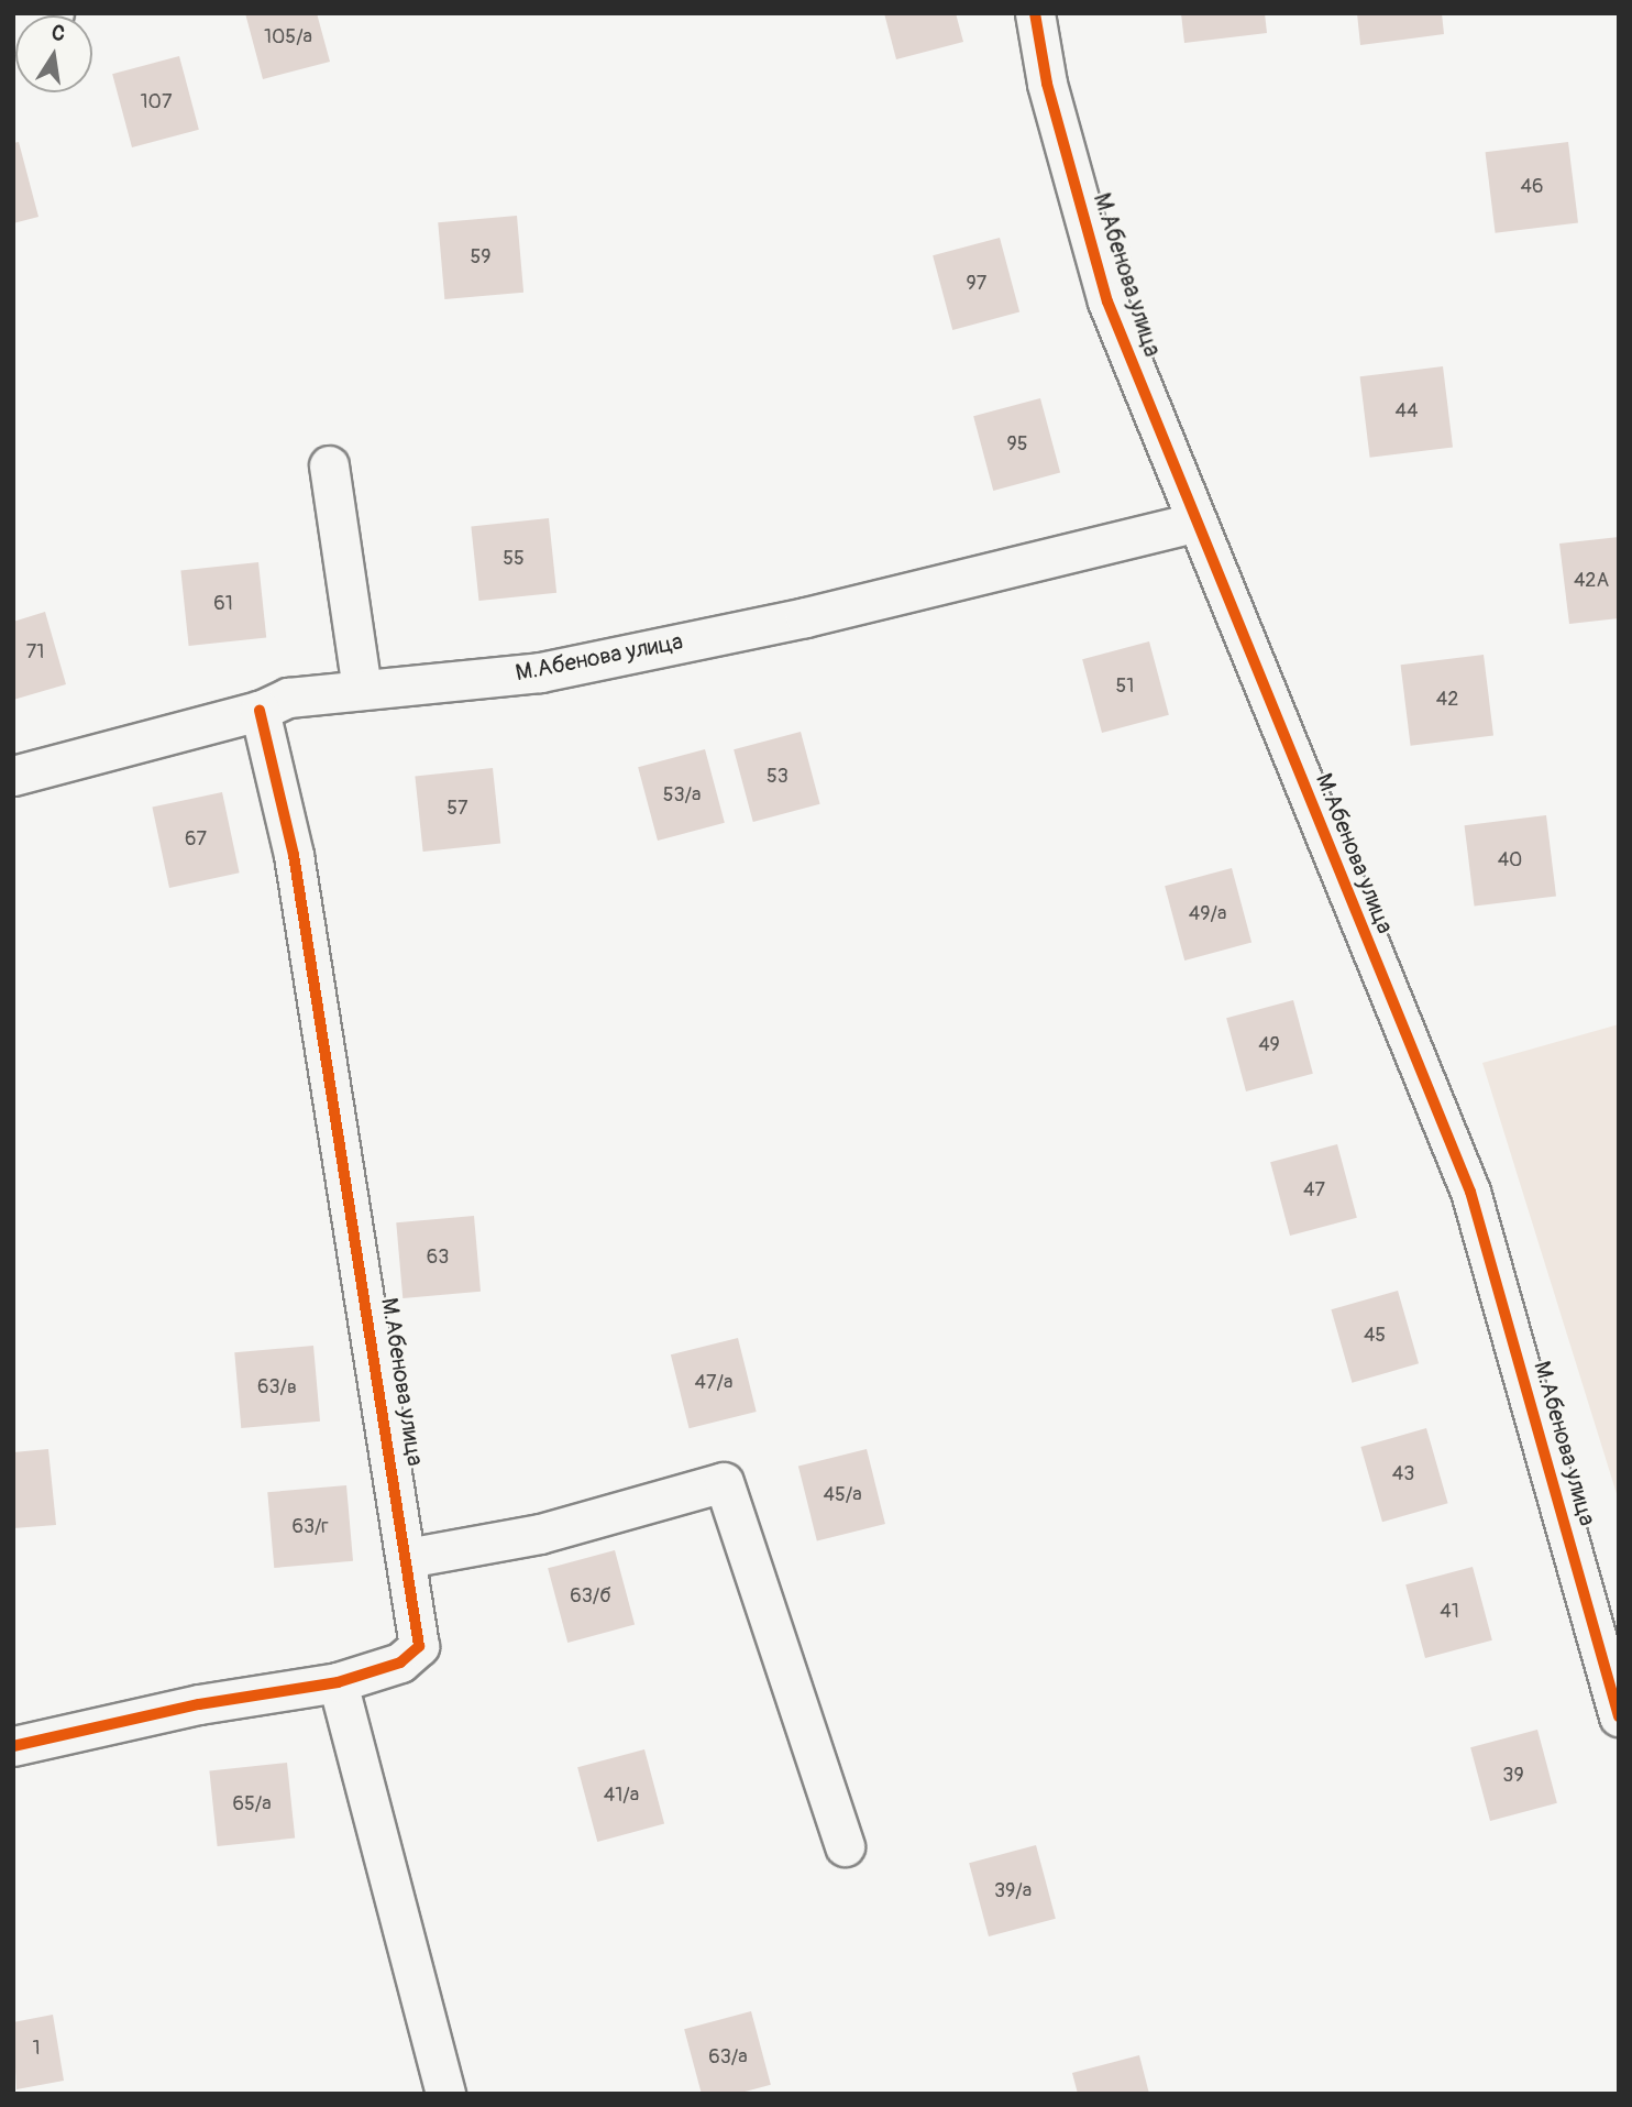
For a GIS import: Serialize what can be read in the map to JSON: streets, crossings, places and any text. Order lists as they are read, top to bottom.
{
  "streets": {
    "street": ["М.Абенова улица"]
  },
  "house_numbers": [
    "105/а",
    "107",
    "46",
    "59",
    "97",
    "44",
    "95",
    "55",
    "42А",
    "61",
    "71",
    "51",
    "42",
    "53",
    "53/а",
    "57",
    "67",
    "40",
    "49/а",
    "49",
    "47",
    "63",
    "45",
    "47/а",
    "63/в",
    "43",
    "45/а",
    "63/г",
    "63/б",
    "41",
    "39",
    "41/а",
    "65/а",
    "39/а",
    "1",
    "63/а"
  ],
  "north": "top"
}
